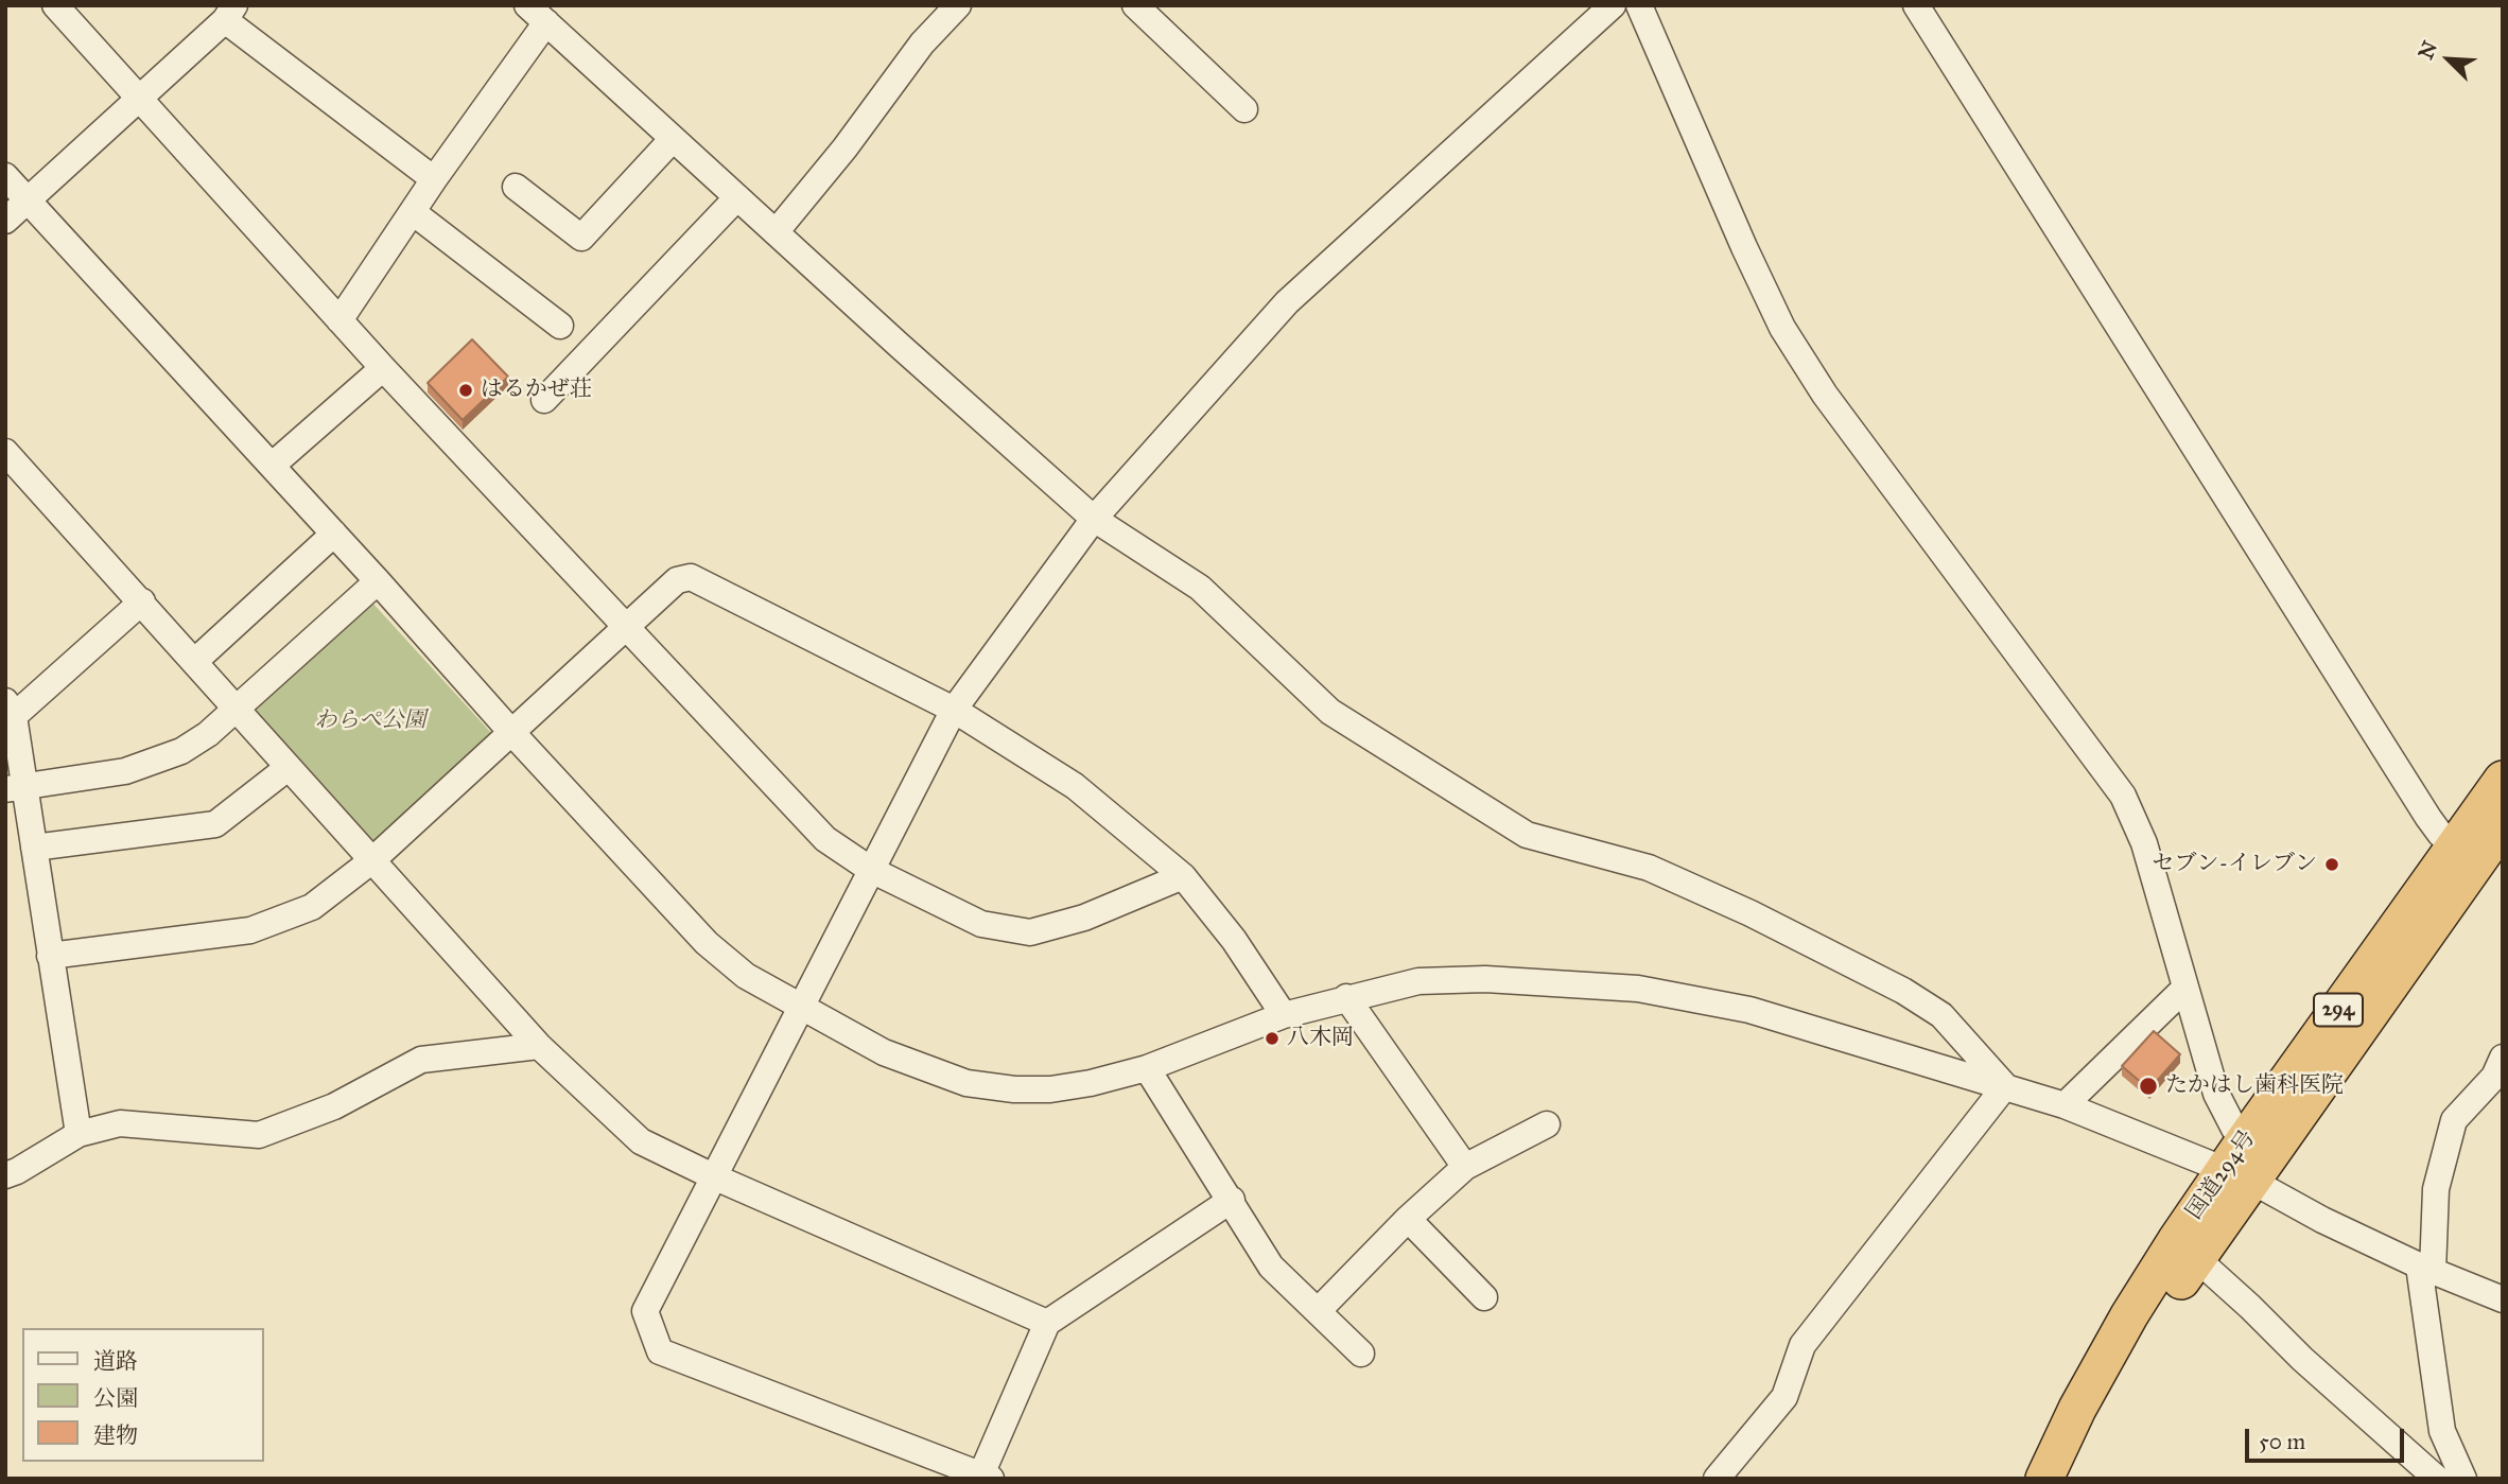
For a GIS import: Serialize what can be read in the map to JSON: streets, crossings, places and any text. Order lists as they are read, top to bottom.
{
  "streets": {
    "highway": ["294", "国道294号"]
  },
  "parks": ["わらぺ公園"],
  "places": [
    "はるかぜ荘",
    "セブン-イレブン",
    "八木岡",
    "たかはし歯科医院"
  ],
  "legend": ["道路", "公園", "建物"],
  "scale_bar": "50 m",
  "north": "top left"
}
